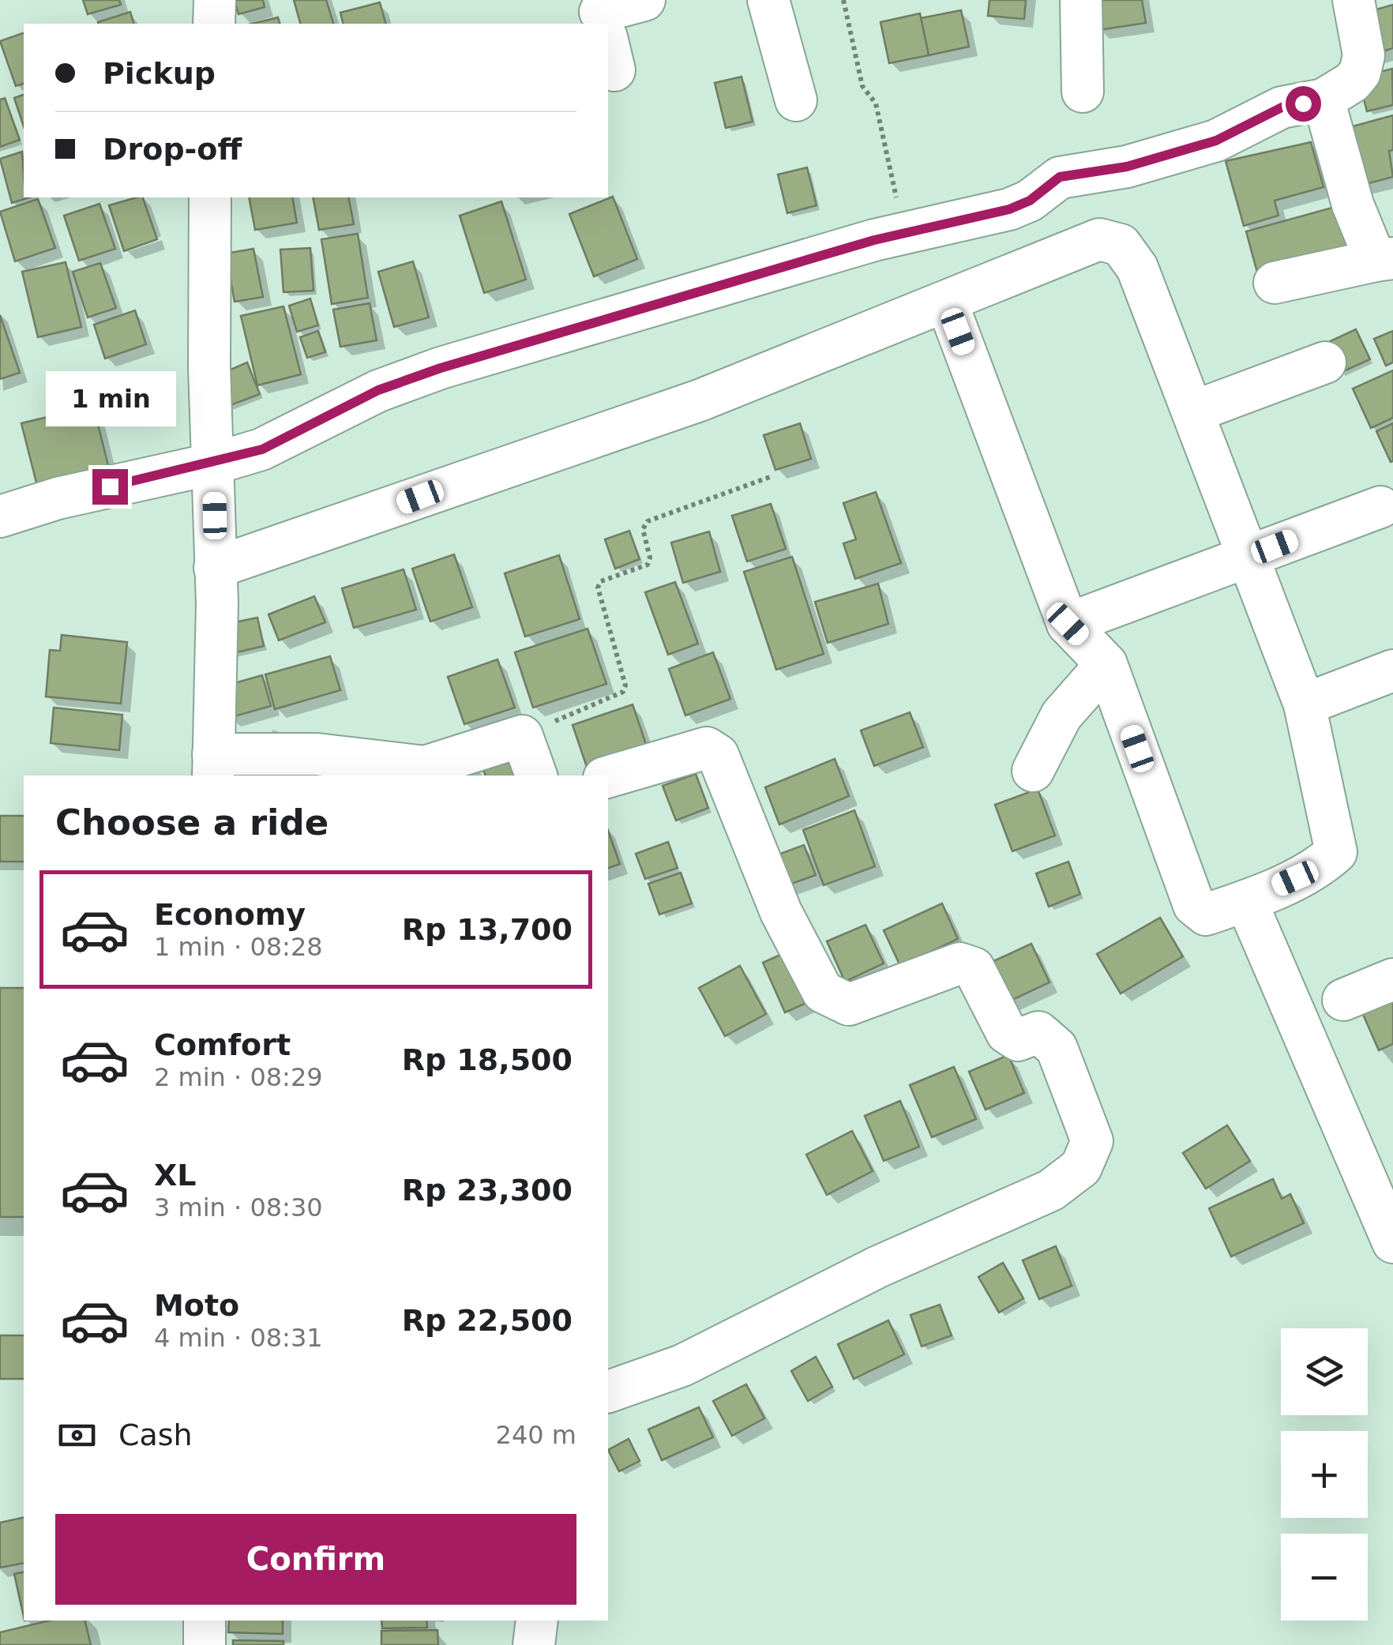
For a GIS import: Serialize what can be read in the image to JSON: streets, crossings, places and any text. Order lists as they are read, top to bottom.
{
  "page": {
    "banner": ["Pickup", "Drop-off"],
    "bubble": "1 min",
    "heading": "Choose a ride",
    "list": [
      {
        "name": "Economy",
        "note": "1 min · 08:28",
        "value": "Rp 13,700"
      },
      {
        "name": "Comfort",
        "note": "2 min · 08:29",
        "value": "Rp 18,500"
      },
      {
        "name": "XL",
        "note": "3 min · 08:30",
        "value": "Rp 23,300"
      },
      {
        "name": "Moto",
        "note": "4 min · 08:31",
        "value": "Rp 22,500"
      }
    ],
    "map_buttons": ["+", "−"],
    "pay": ["Cash", "240 m"],
    "buttons": "Confirm"
  }
}
